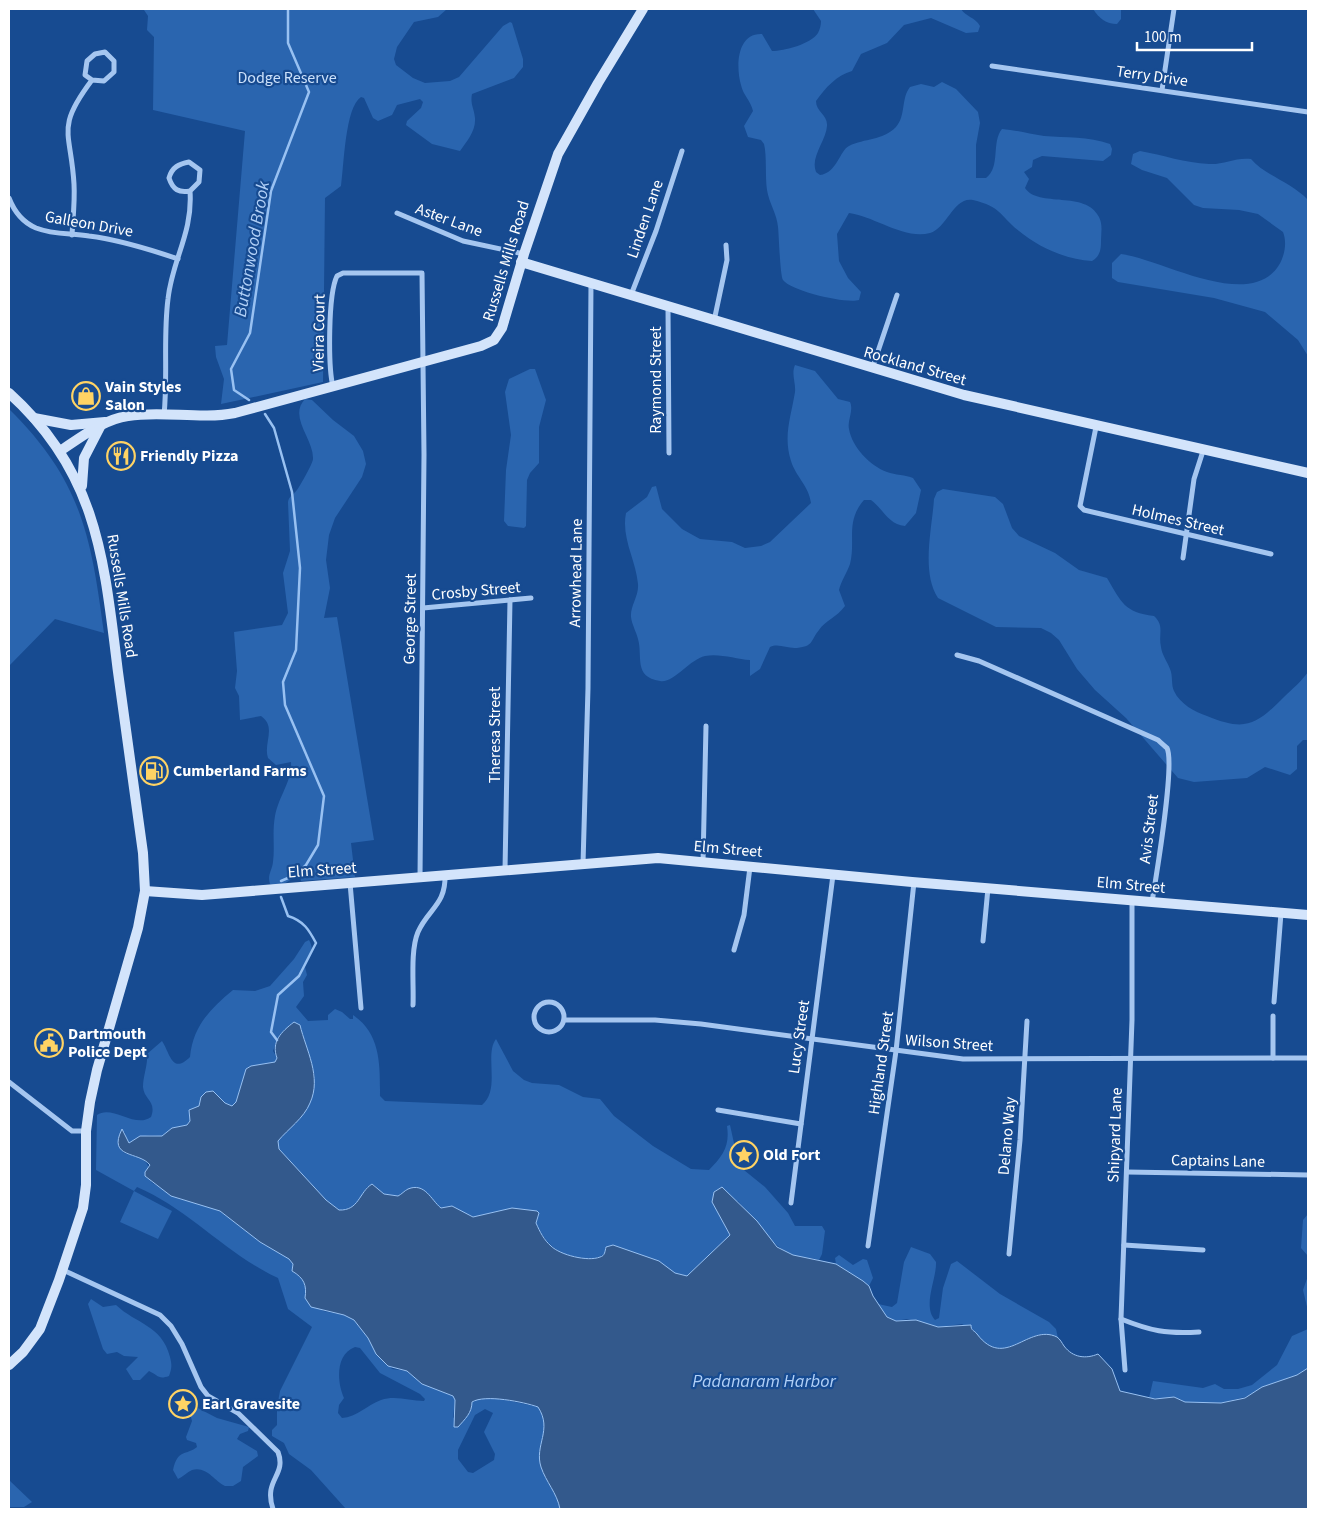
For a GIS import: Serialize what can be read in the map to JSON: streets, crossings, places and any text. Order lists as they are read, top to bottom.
{
  "streets": {
    "street": [
      "Terry Drive",
      "Linden Lane",
      "Aster Lane",
      "Galleon Drive",
      "Russells Mills Road",
      "Vieira Court",
      "Rockland Street",
      "Raymond Street",
      "Holmes Street",
      "Arrowhead Lane",
      "Crosby Street",
      "George Street",
      "Theresa Street",
      "Avis Street",
      "Elm Street",
      "Lucy Street",
      "Wilson Street",
      "Highland Street",
      "Shipyard Lane",
      "Delano Way",
      "Captains Lane"
    ]
  },
  "crossings": [
    ["Linden Lane", "Rockland Street"],
    ["Aster Lane", "Russells Mills Road"],
    ["Aster Lane", "Rockland Street"],
    ["Russells Mills Road", "Vieira Court"],
    ["Russells Mills Road", "Rockland Street"],
    ["Russells Mills Road", "George Street"],
    ["Russells Mills Road", "Elm Street"],
    ["Vieira Court", "George Street"],
    ["Rockland Street", "Raymond Street"],
    ["Rockland Street", "Holmes Street"],
    ["Rockland Street", "Arrowhead Lane"],
    ["Arrowhead Lane", "Elm Street"],
    ["Crosby Street", "George Street"],
    ["Crosby Street", "Theresa Street"],
    ["George Street", "Elm Street"],
    ["Theresa Street", "Elm Street"],
    ["Avis Street", "Elm Street"],
    ["Elm Street", "Lucy Street"],
    ["Elm Street", "Highland Street"],
    ["Elm Street", "Shipyard Lane"],
    ["Lucy Street", "Wilson Street"],
    ["Wilson Street", "Highland Street"],
    ["Wilson Street", "Shipyard Lane"],
    ["Wilson Street", "Delano Way"],
    ["Shipyard Lane", "Captains Lane"]
  ],
  "water": ["Buttonwood Brook", "Padanaram Harbor"],
  "parks": ["Dodge Reserve"],
  "places": {
    "shop": ["Vain Styles Salon"],
    "restaurant": ["Friendly Pizza"],
    "fuel station": ["Cumberland Farms"],
    "public building": ["Dartmouth Police Dept"],
    "place": ["Old Fort", "Earl Gravesite"]
  },
  "scale_bar": "100 m"
}
